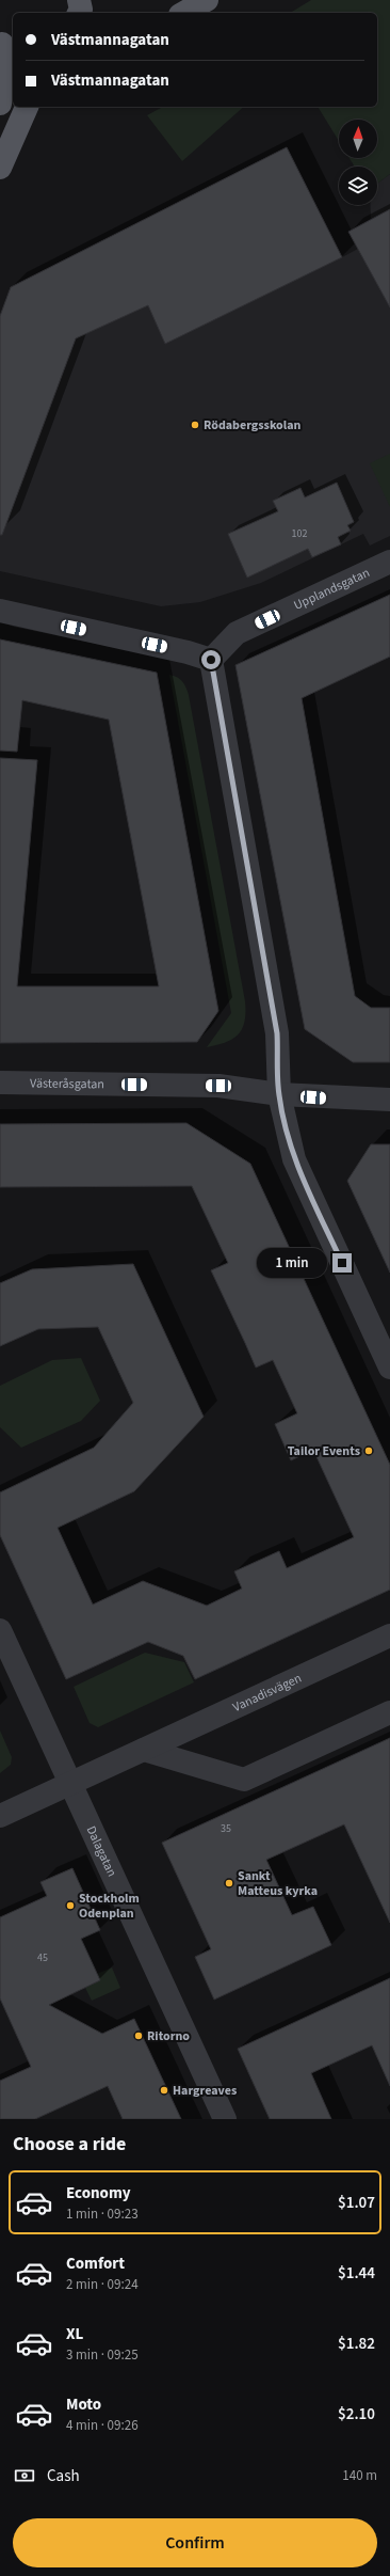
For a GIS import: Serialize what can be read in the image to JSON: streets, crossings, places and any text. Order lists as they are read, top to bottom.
{
  "streets": {
    "street": [
      "Upplandsgatan",
      "Västeråsgatan",
      "Vanadisvägen",
      "Dalagatan"
    ]
  },
  "crossings": [
    ["Vanadisvägen", "Dalagatan"]
  ],
  "places": [
    "Rödabergsskolan",
    "Tailor Events",
    "Sankt Matteus kyrka",
    "Stockholm Odenplan",
    "Ritorno",
    "Hargreaves"
  ],
  "house_numbers": ["102", "35", "45"],
  "north": "top",
  "page": {
    "banner": ["Västmannagatan", "Västmannagatan"],
    "bubble": "1 min",
    "heading": "Choose a ride",
    "list": [
      {
        "name": "Economy",
        "note": "1 min · 09:23",
        "value": "$1.07"
      },
      {
        "name": "Comfort",
        "note": "2 min · 09:24",
        "value": "$1.44"
      },
      {
        "name": "XL",
        "note": "3 min · 09:25",
        "value": "$1.82"
      },
      {
        "name": "Moto",
        "note": "4 min · 09:26",
        "value": "$2.10"
      }
    ],
    "pay": ["Cash", "140 m"],
    "buttons": "Confirm"
  }
}
